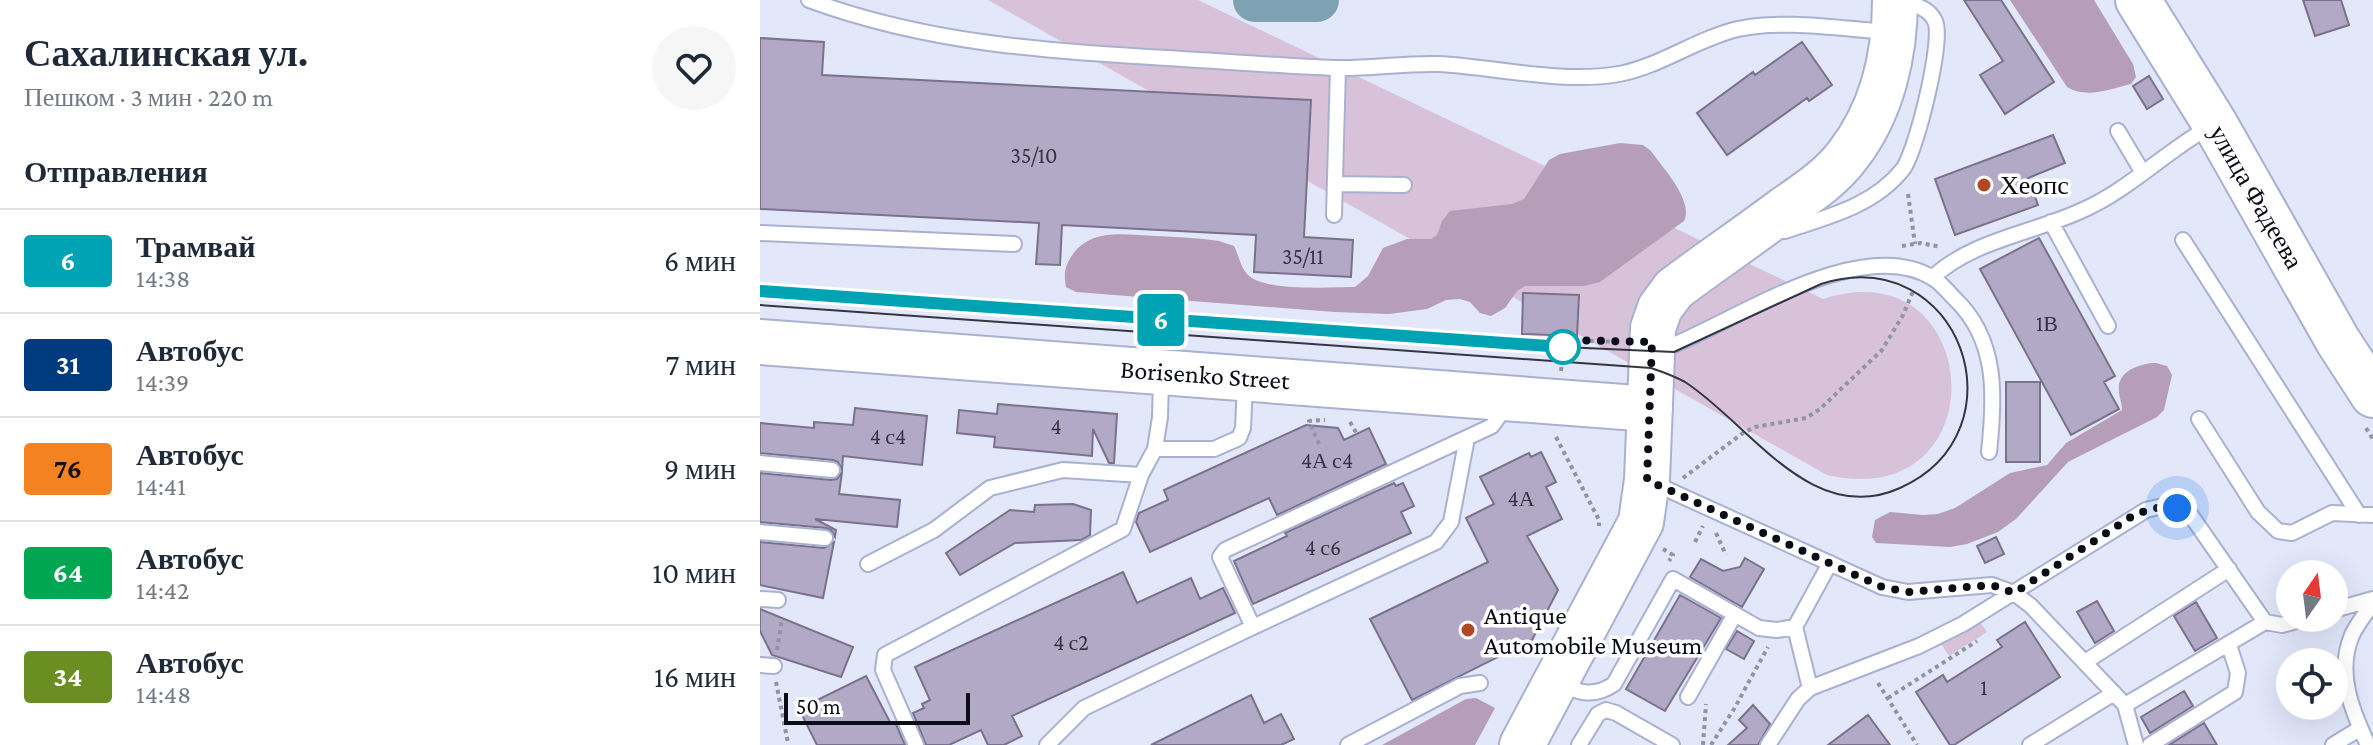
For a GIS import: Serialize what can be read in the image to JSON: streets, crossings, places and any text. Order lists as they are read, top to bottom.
{
  "streets": {
    "main road": ["улица Фадеева", "Borisenko Street"]
  },
  "places": ["Хеопс", "Antique Automobile Museum"],
  "lines": ["tram line 6"],
  "house_numbers": [
    "35/10",
    "35/11",
    "1В",
    "4",
    "4 с4",
    "4А с4",
    "4А",
    "4 с6",
    "4 с2",
    "1"
  ],
  "scale_bar": "50 m",
  "north": "top",
  "page": {
    "heading": [
      ["Сахалинская ул.", "Пешком · 3 мин · 220 m"],
      "Отправления"
    ],
    "on_map": "6",
    "list": [
      {
        "mark": "6",
        "name": "Трамвай",
        "note": "14:38",
        "value": "6 мин"
      },
      {
        "mark": "31",
        "name": "Автобус",
        "note": "14:39",
        "value": "7 мин"
      },
      {
        "mark": "76",
        "name": "Автобус",
        "note": "14:41",
        "value": "9 мин"
      },
      {
        "mark": "64",
        "name": "Автобус",
        "note": "14:42",
        "value": "10 мин"
      },
      {
        "mark": "34",
        "name": "Автобус",
        "note": "14:48",
        "value": "16 мин"
      }
    ],
    "scale": "50 m"
  }
}
